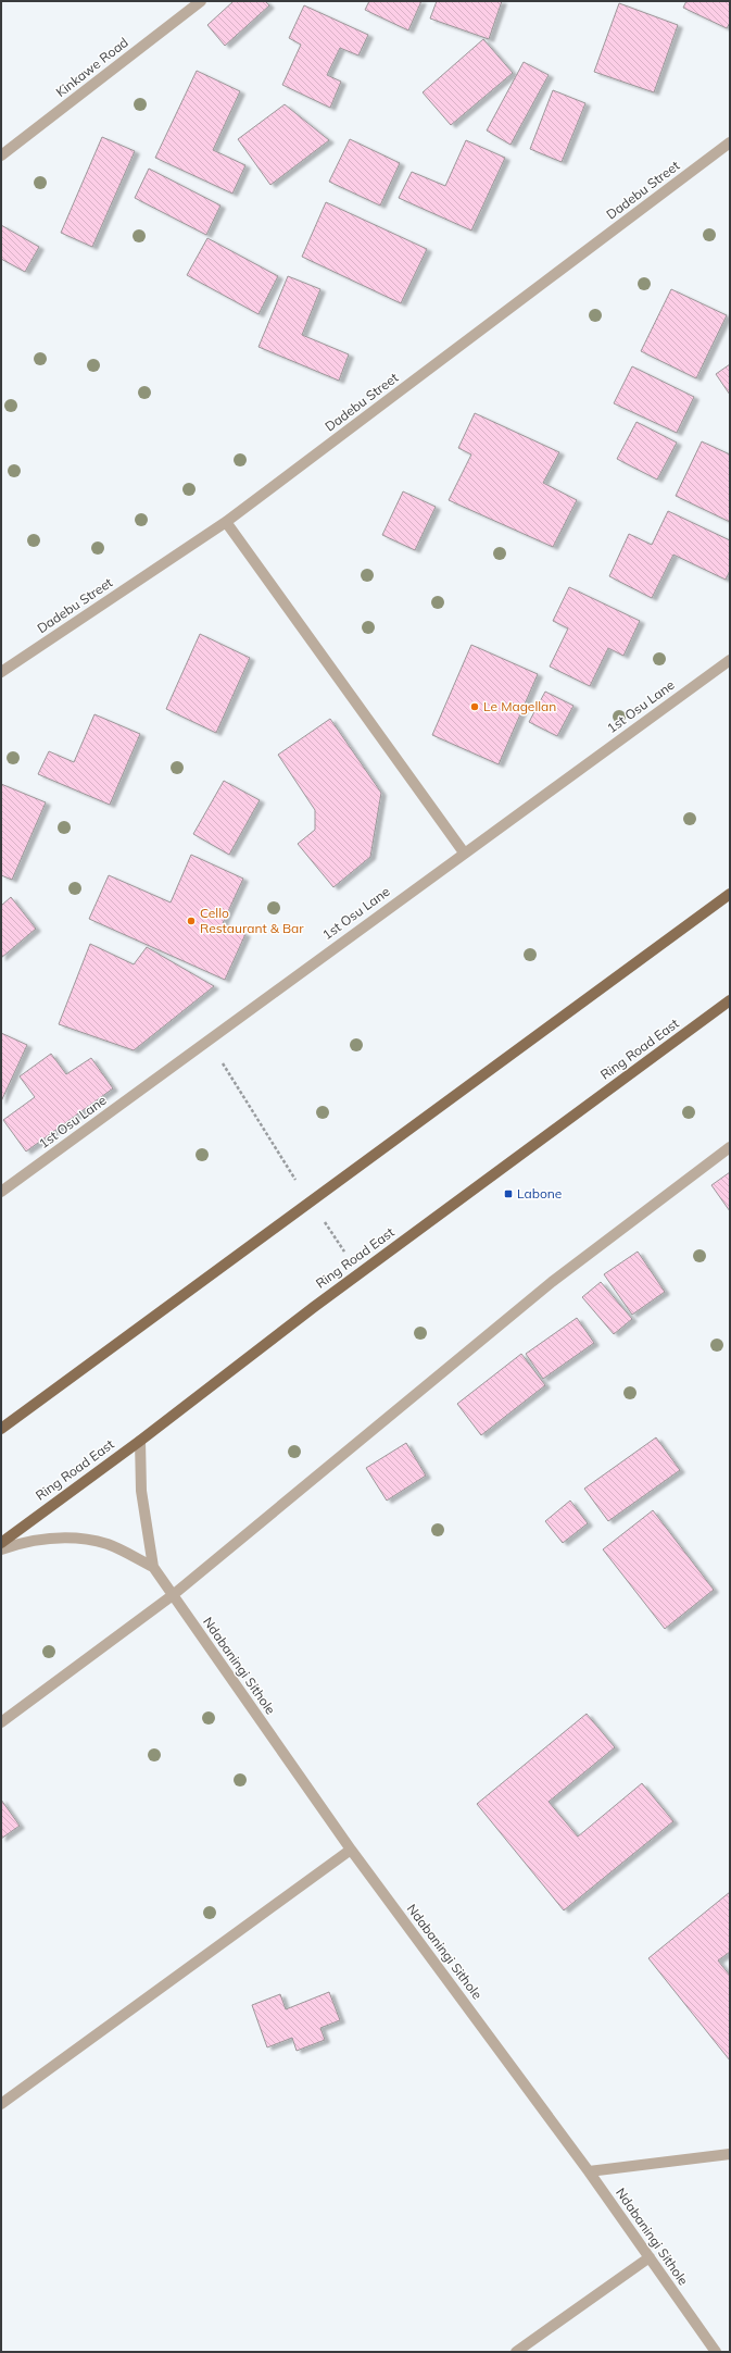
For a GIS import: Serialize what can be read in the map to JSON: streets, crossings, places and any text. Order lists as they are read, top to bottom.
{
  "streets": {
    "main road": ["Ring Road East"],
    "street": [
      "Kinkawe Road",
      "Dadebu Street",
      "1st Osu Lane",
      "Ndabaningi Sithole"
    ]
  },
  "crossings": [
    ["Ring Road East", "Ndabaningi Sithole"]
  ],
  "places": {
    "other": ["Le Magellan", "Cello Restaurant & Bar"],
    "transit": ["Labone"]
  }
}
